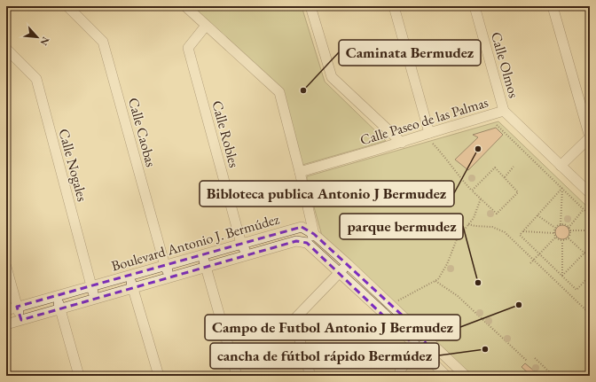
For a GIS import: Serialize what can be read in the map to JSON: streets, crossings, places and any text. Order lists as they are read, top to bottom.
{
  "streets": {
    "street": [
      "Calle Olmos",
      "Calle Paseo de las Palmas",
      "Calle Caobas",
      "Calle Robles",
      "Calle Nogales",
      "Boulevard Antonio J. Bermúdez"
    ]
  },
  "crossings": [
    ["Calle Olmos", "Calle Paseo de las Palmas"],
    ["Calle Caobas", "Boulevard Antonio J. Bermúdez"],
    ["Calle Robles", "Boulevard Antonio J. Bermúdez"],
    ["Calle Nogales", "Boulevard Antonio J. Bermúdez"]
  ],
  "places": [
    "Caminata Bermudez",
    "Bibloteca publica Antonio J Bermudez",
    "parque bermudez",
    "Campo de Futbol Antonio J Bermudez",
    "cancha de fútbol rápido Bermúdez"
  ],
  "north": "bottom right"
}
